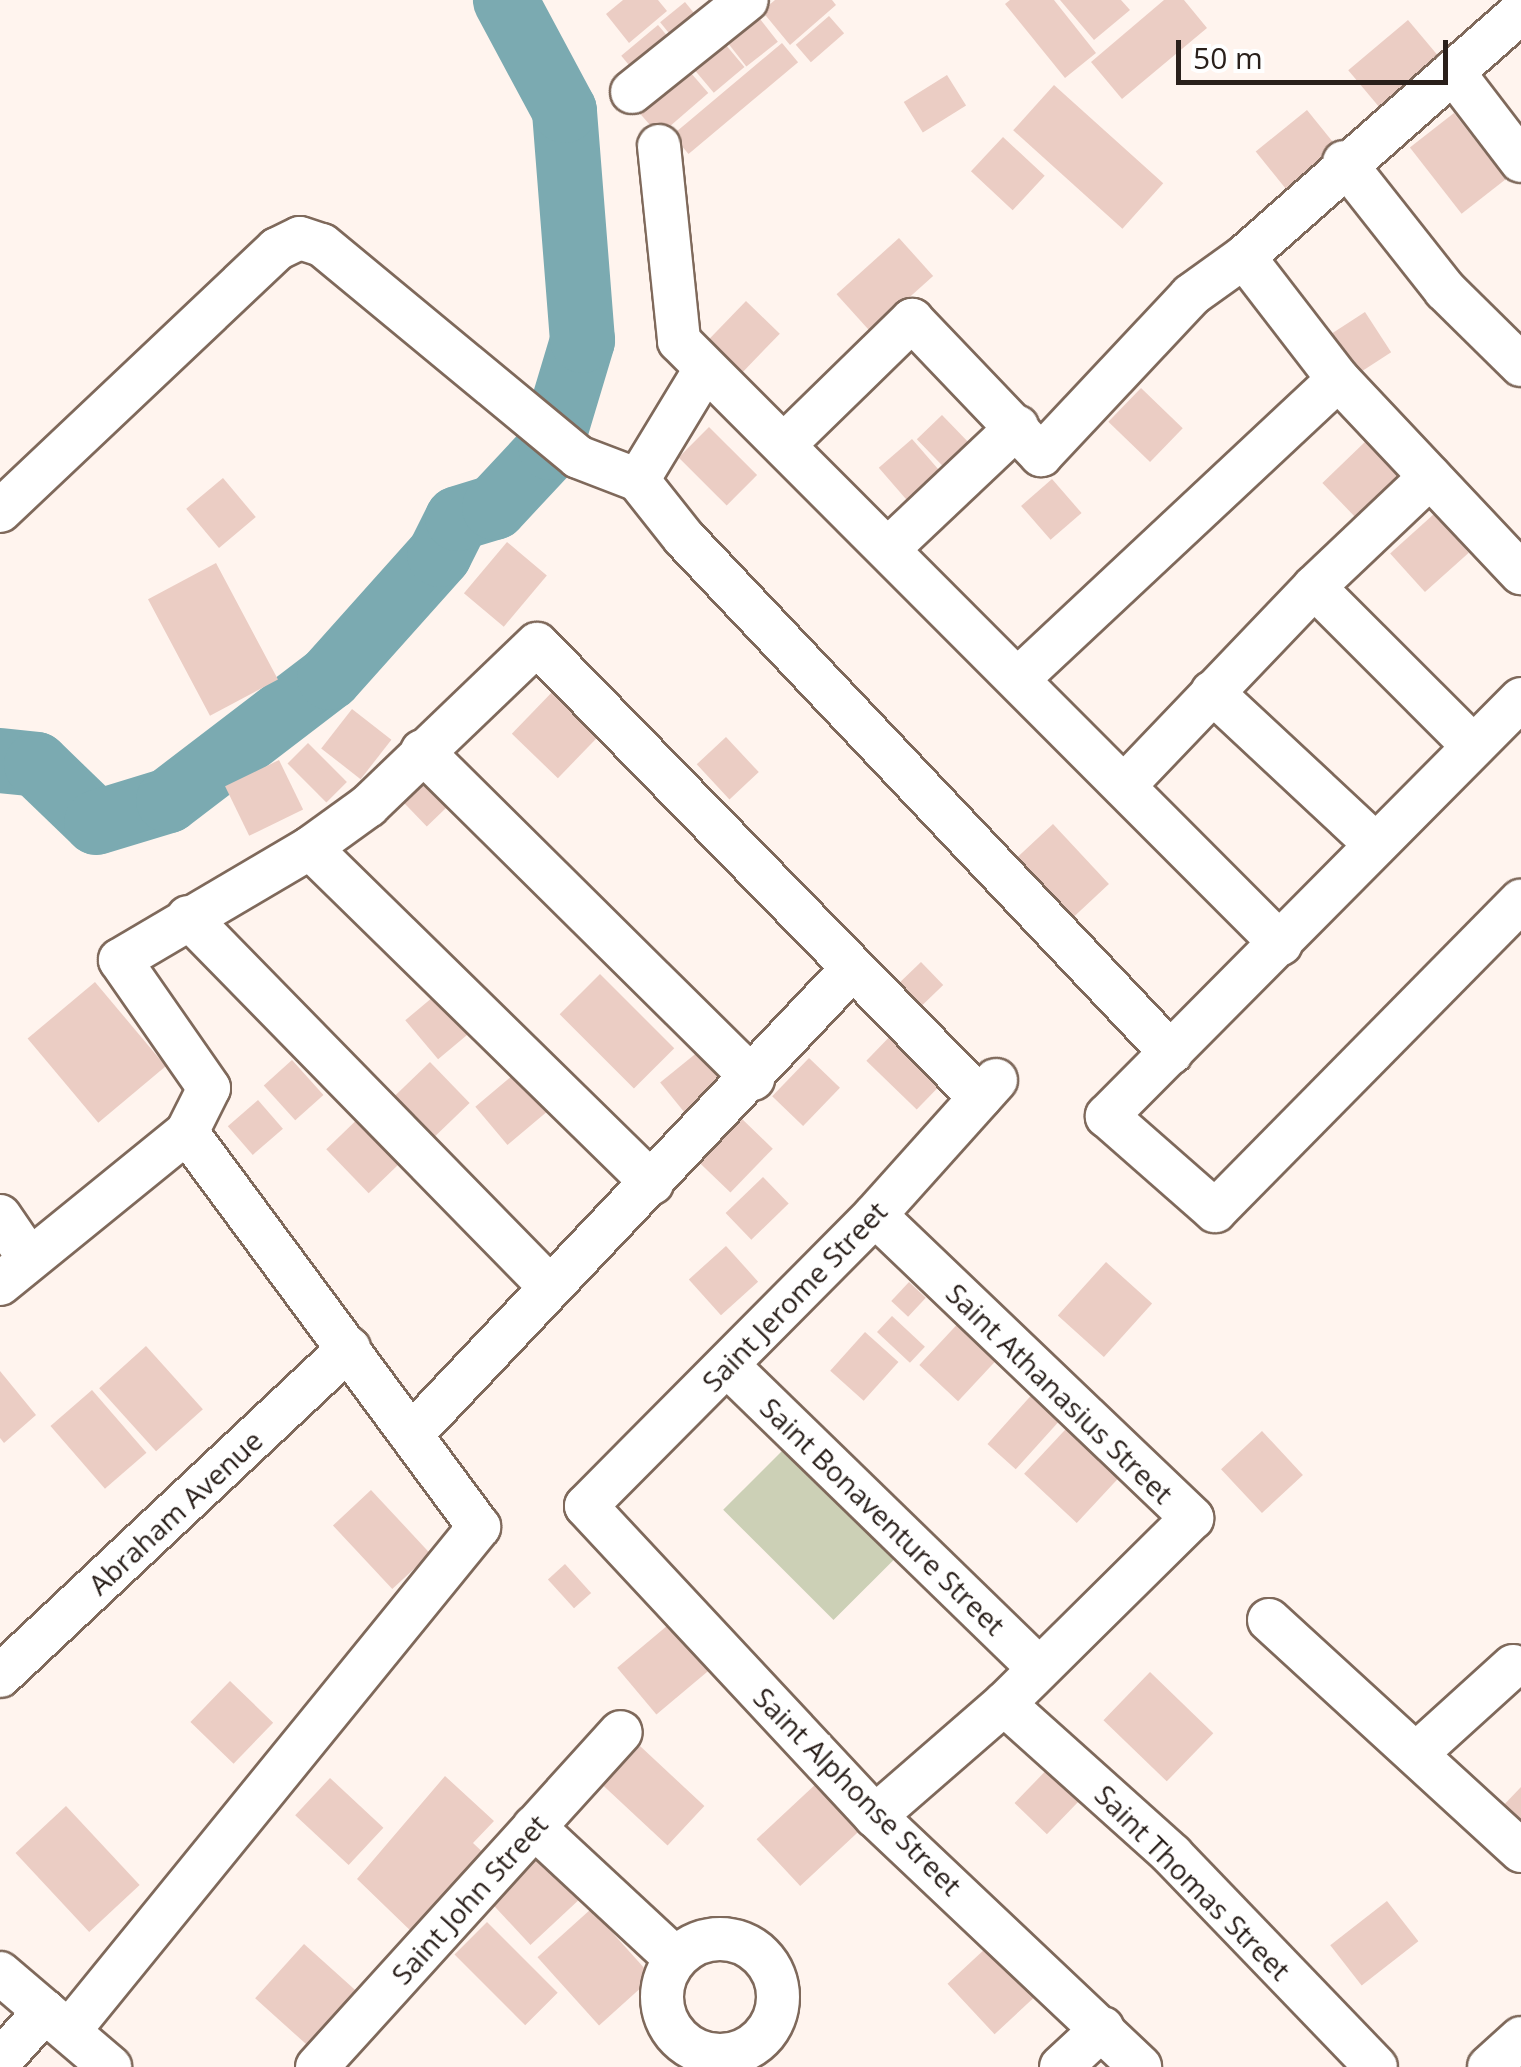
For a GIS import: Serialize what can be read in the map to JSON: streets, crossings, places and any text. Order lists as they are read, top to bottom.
{
  "streets": {
    "street": [
      "Saint Jerome Street",
      "Saint Athanasius Street",
      "Abraham Avenue",
      "Saint Bonaventure Street",
      "Saint Alphonse Street",
      "Saint Thomas Street",
      "Saint John Street"
    ]
  },
  "crossings": [
    ["Saint Jerome Street", "Saint Athanasius Street"],
    ["Saint Jerome Street", "Saint Bonaventure Street"],
    ["Saint Jerome Street", "Saint Alphonse Street"],
    ["Saint Athanasius Street", "Saint Bonaventure Street"],
    ["Saint Athanasius Street", "Saint Alphonse Street"],
    ["Saint Athanasius Street", "Saint Thomas Street"]
  ],
  "scale_bar": "50 m"
}
